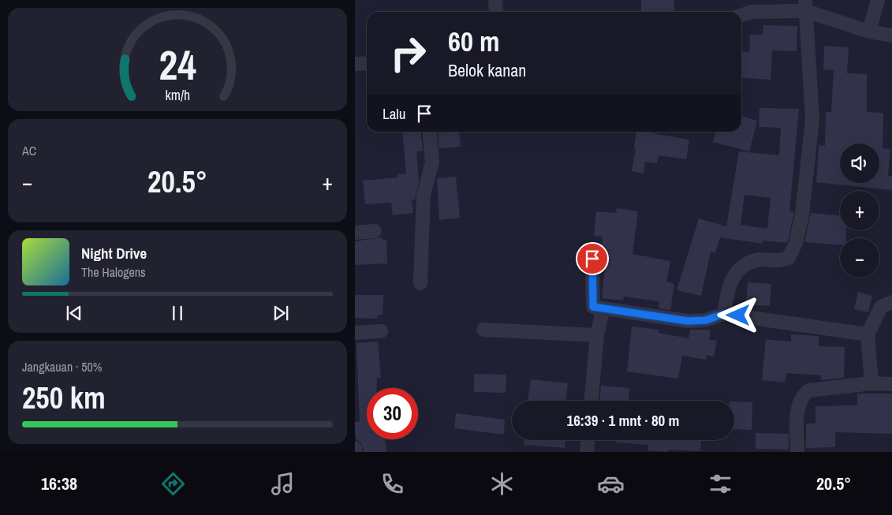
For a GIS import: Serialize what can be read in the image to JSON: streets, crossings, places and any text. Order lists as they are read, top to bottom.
{
  "page": {
    "turn": ["60 m", "Belok kanan"],
    "then": "Lalu",
    "tile": [
      "AC",
      ["Jangkauan · 50%", "250 km"]
    ],
    "map_buttons": ["+", "−"],
    "heat": ["−", "20.5°", "+"],
    "song": ["Night Drive", "The Halogens"],
    "limit": "30",
    "trip": "16:39 · 1 mnt · 80 m",
    "tabs": ["16:38", "20.5°"],
    "gauge": ["24", "km/h"]
  }
}
